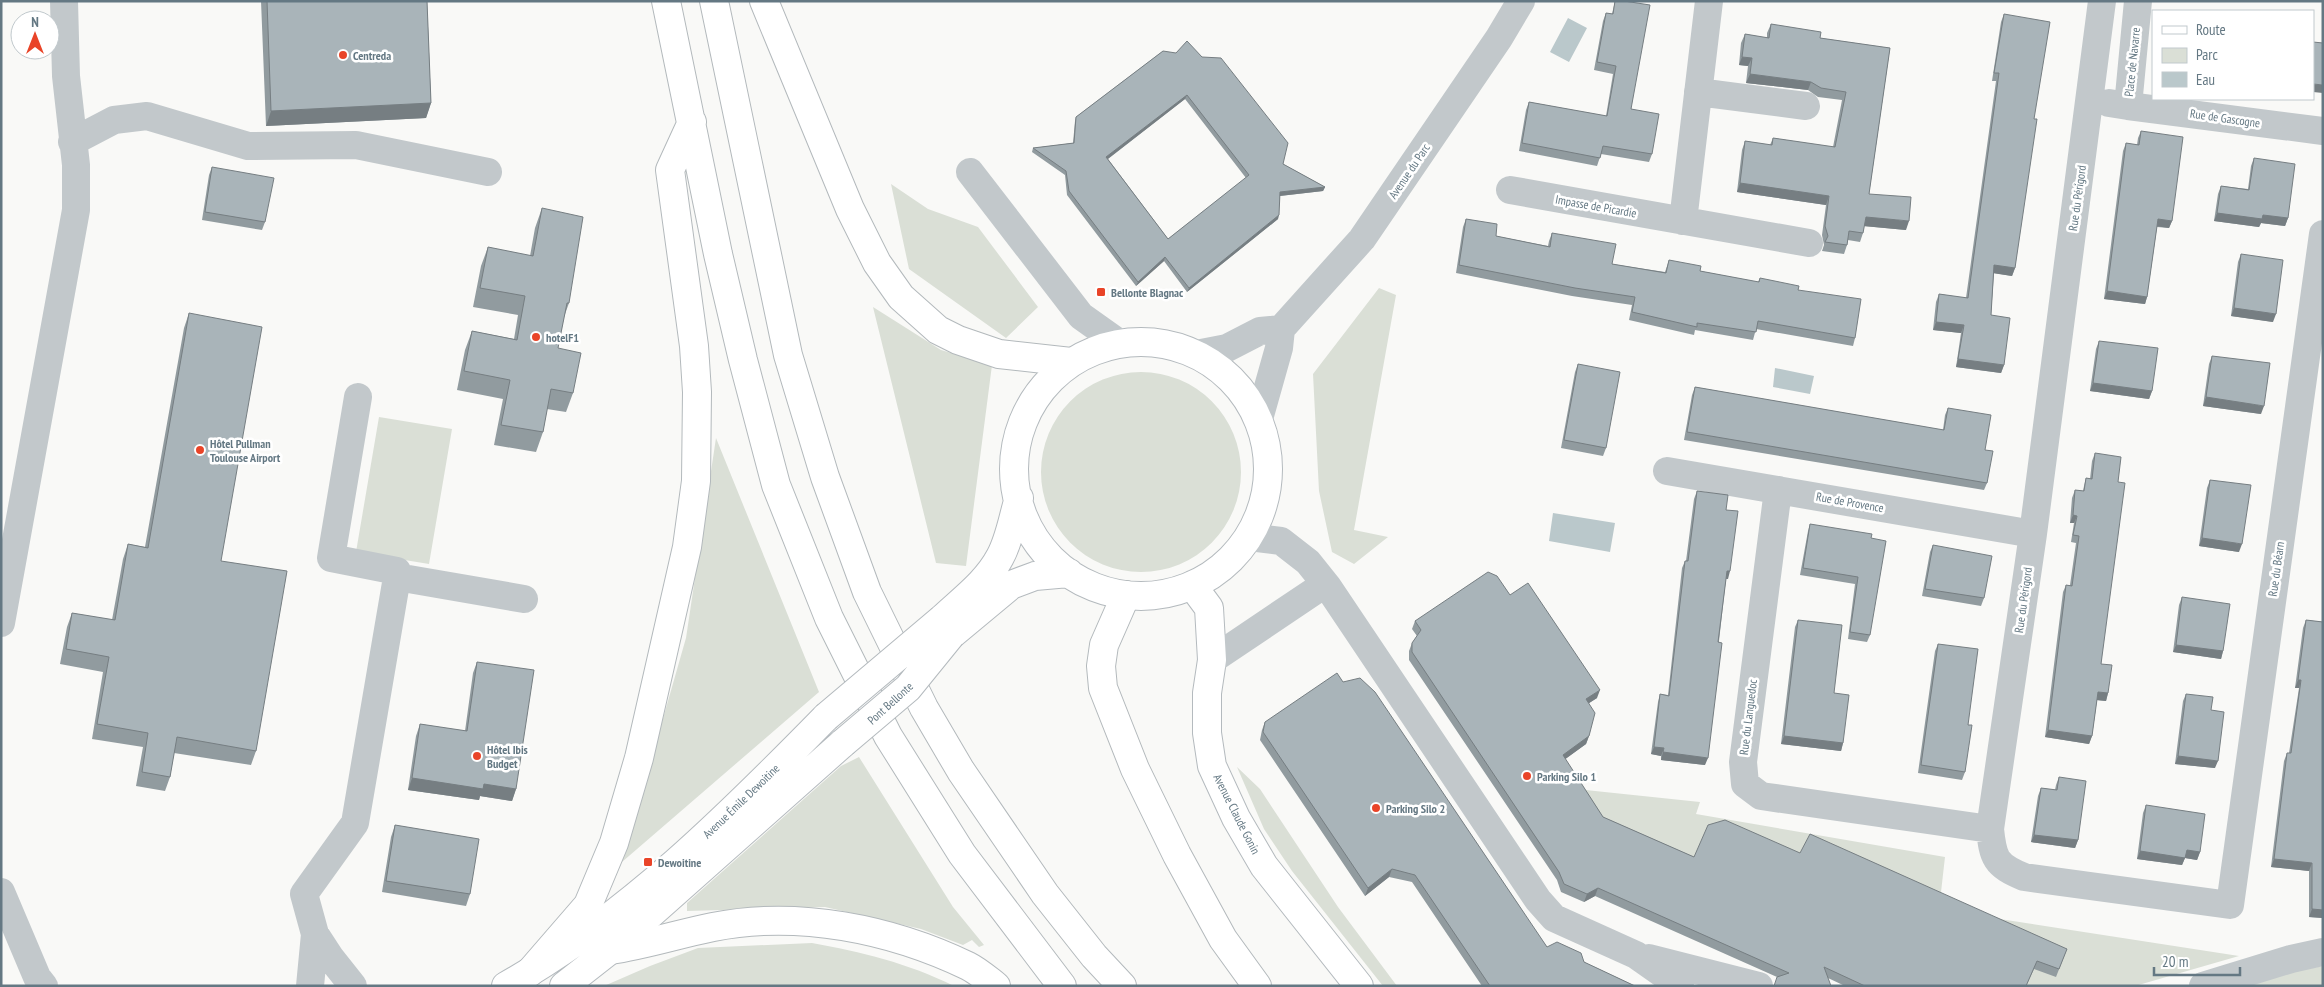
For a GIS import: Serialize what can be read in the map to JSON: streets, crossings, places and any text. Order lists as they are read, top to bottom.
{
  "streets": {
    "main road": ["Pont Bellonte", "Avenue Émile Dewoitine", "Avenue Claude Gonin"],
    "street": [
      "Place de Navarre",
      "Rue de Gascogne",
      "Avenue du Parc",
      "Rue du Périgord",
      "Impasse de Picardie",
      "Rue de Provence",
      "Rue du Béarn",
      "Rue du Languedoc"
    ]
  },
  "crossings": [
    ["Place de Navarre", "Rue de Gascogne"],
    ["Place de Navarre", "Rue du Périgord"],
    ["Rue du Périgord", "Rue de Provence"],
    ["Rue du Périgord", "Rue du Béarn"],
    ["Rue du Périgord", "Rue du Languedoc"],
    ["Rue de Provence", "Rue du Languedoc"],
    ["Pont Bellonte", "Avenue Émile Dewoitine"]
  ],
  "places": {
    "other": [
      "Centreda",
      "hotelF1",
      "Hôtel Pullman Toulouse Airport",
      "Hôtel Ibis Budget",
      "Parking Silo 1",
      "Parking Silo 2"
    ],
    "transit": ["Bellonte Blagnac", "Dewoitine"]
  },
  "legend": ["Route", "Parc", "Eau"],
  "scale_bar": "20 m",
  "north": "top"
}
